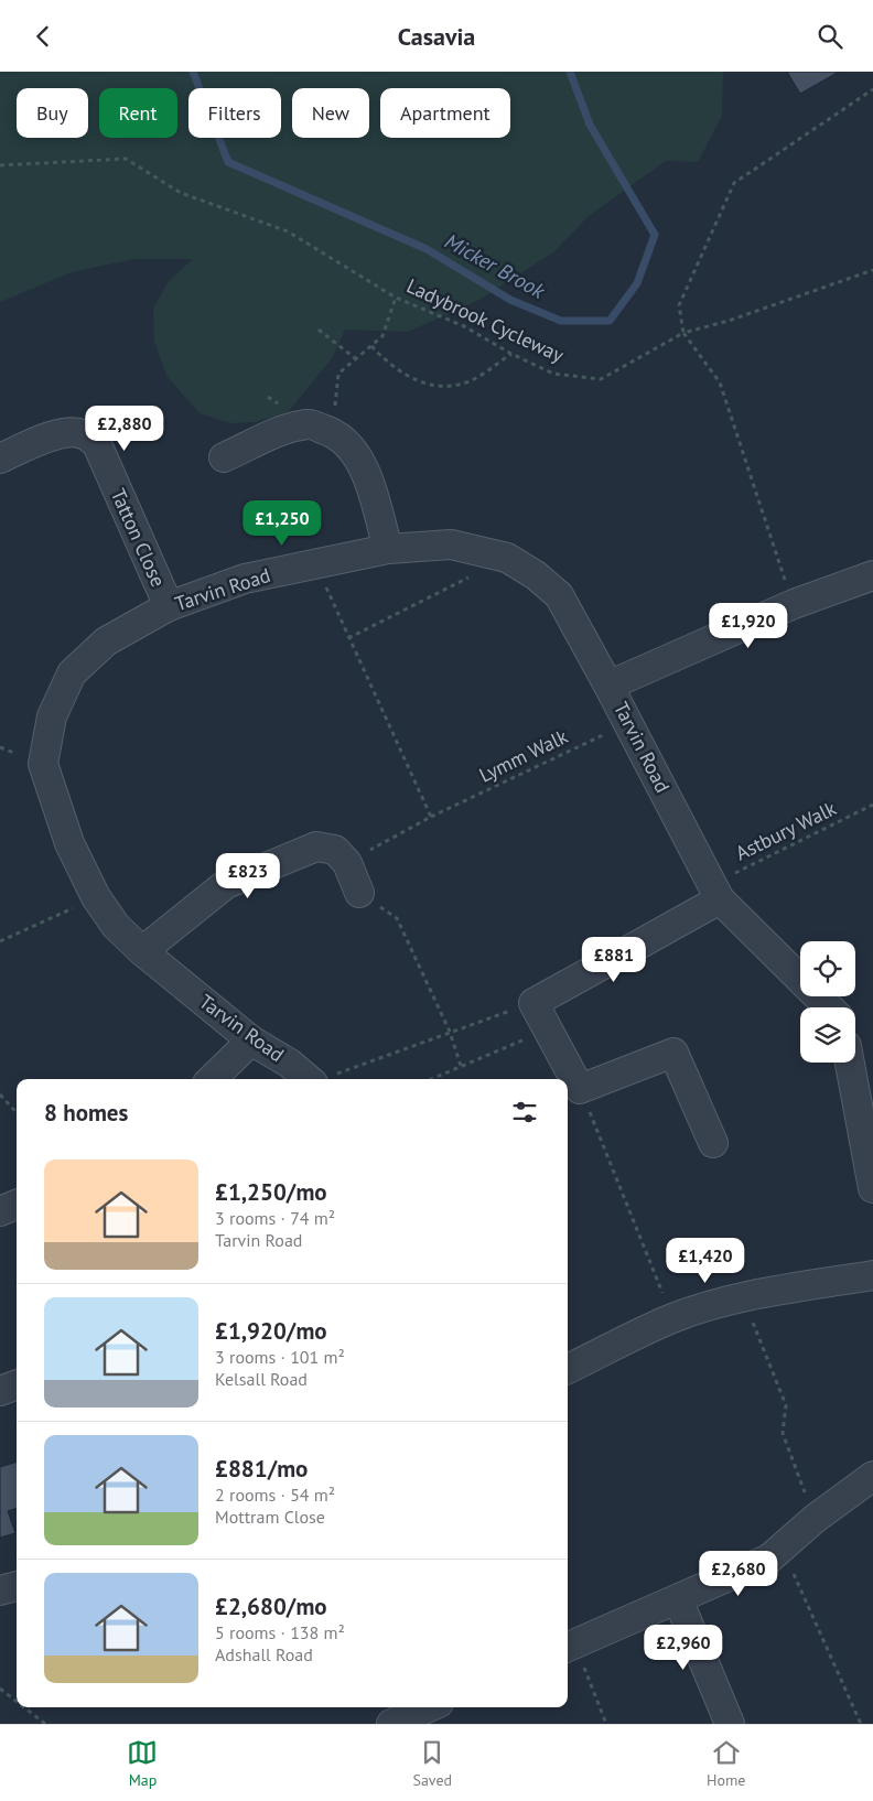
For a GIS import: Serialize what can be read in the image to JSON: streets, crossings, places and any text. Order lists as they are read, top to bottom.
{
  "streets": {
    "street": ["Tatton Close", "Tarvin Road"],
    "path": ["Ladybrook Cycleway", "Lymm Walk", "Astbury Walk"]
  },
  "crossings": [
    ["Tatton Close", "Tarvin Road"],
    ["Tarvin Road", "Lymm Walk"],
    ["Tarvin Road", "Astbury Walk"]
  ],
  "water": ["Micker Brook"],
  "page": {
    "header": "Casavia",
    "chip": [
      "Buy",
      "Rent",
      "Filters",
      "New",
      "Apartment"
    ],
    "price": [
      "£2,880",
      "£1,250",
      "£1,920",
      "£823",
      "£881",
      "£1,420",
      "£2,680",
      "£2,960"
    ],
    "heading": "8 homes",
    "list": [
      {
        "name": "£1,250/mo",
        "note": "3 rooms · 74 m² · Tarvin Road"
      },
      {
        "name": "£1,920/mo",
        "note": "3 rooms · 101 m² · Kelsall Road"
      },
      {
        "name": "£881/mo",
        "note": "2 rooms · 54 m² · Mottram Close"
      },
      {
        "name": "£2,680/mo",
        "note": "5 rooms · 138 m² · Adshall Road"
      }
    ],
    "tabs": ["Map", "Saved", "Home"]
  }
}
